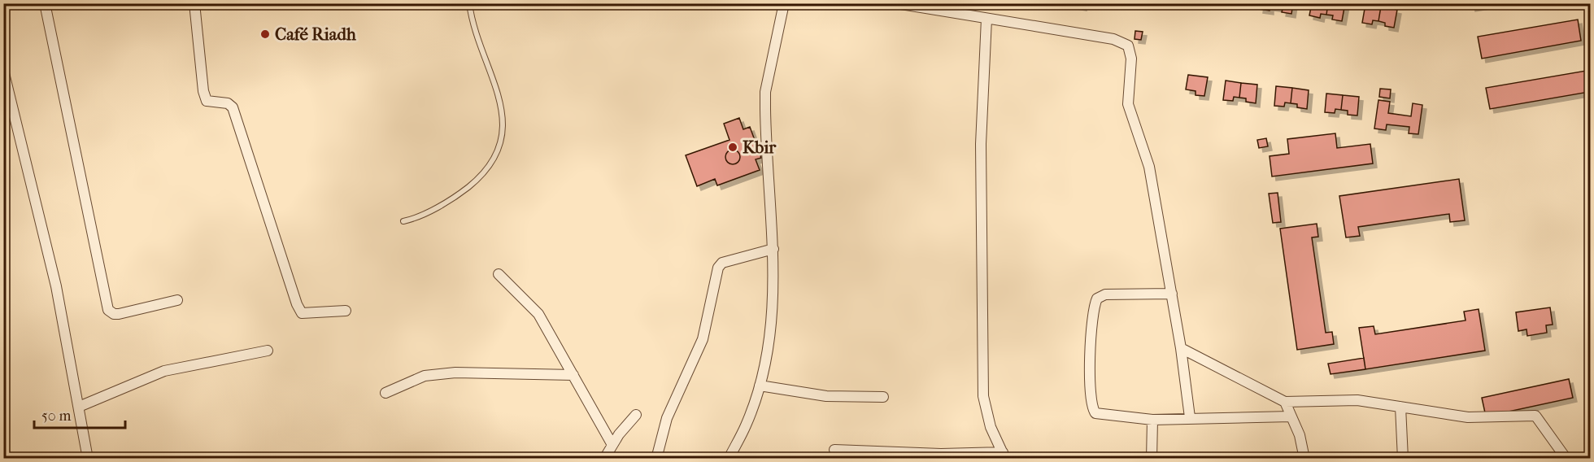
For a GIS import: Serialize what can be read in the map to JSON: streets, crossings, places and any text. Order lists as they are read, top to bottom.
{
  "places": ["Café Riadh", "Kbir"],
  "scale_bar": "50 m"
}
